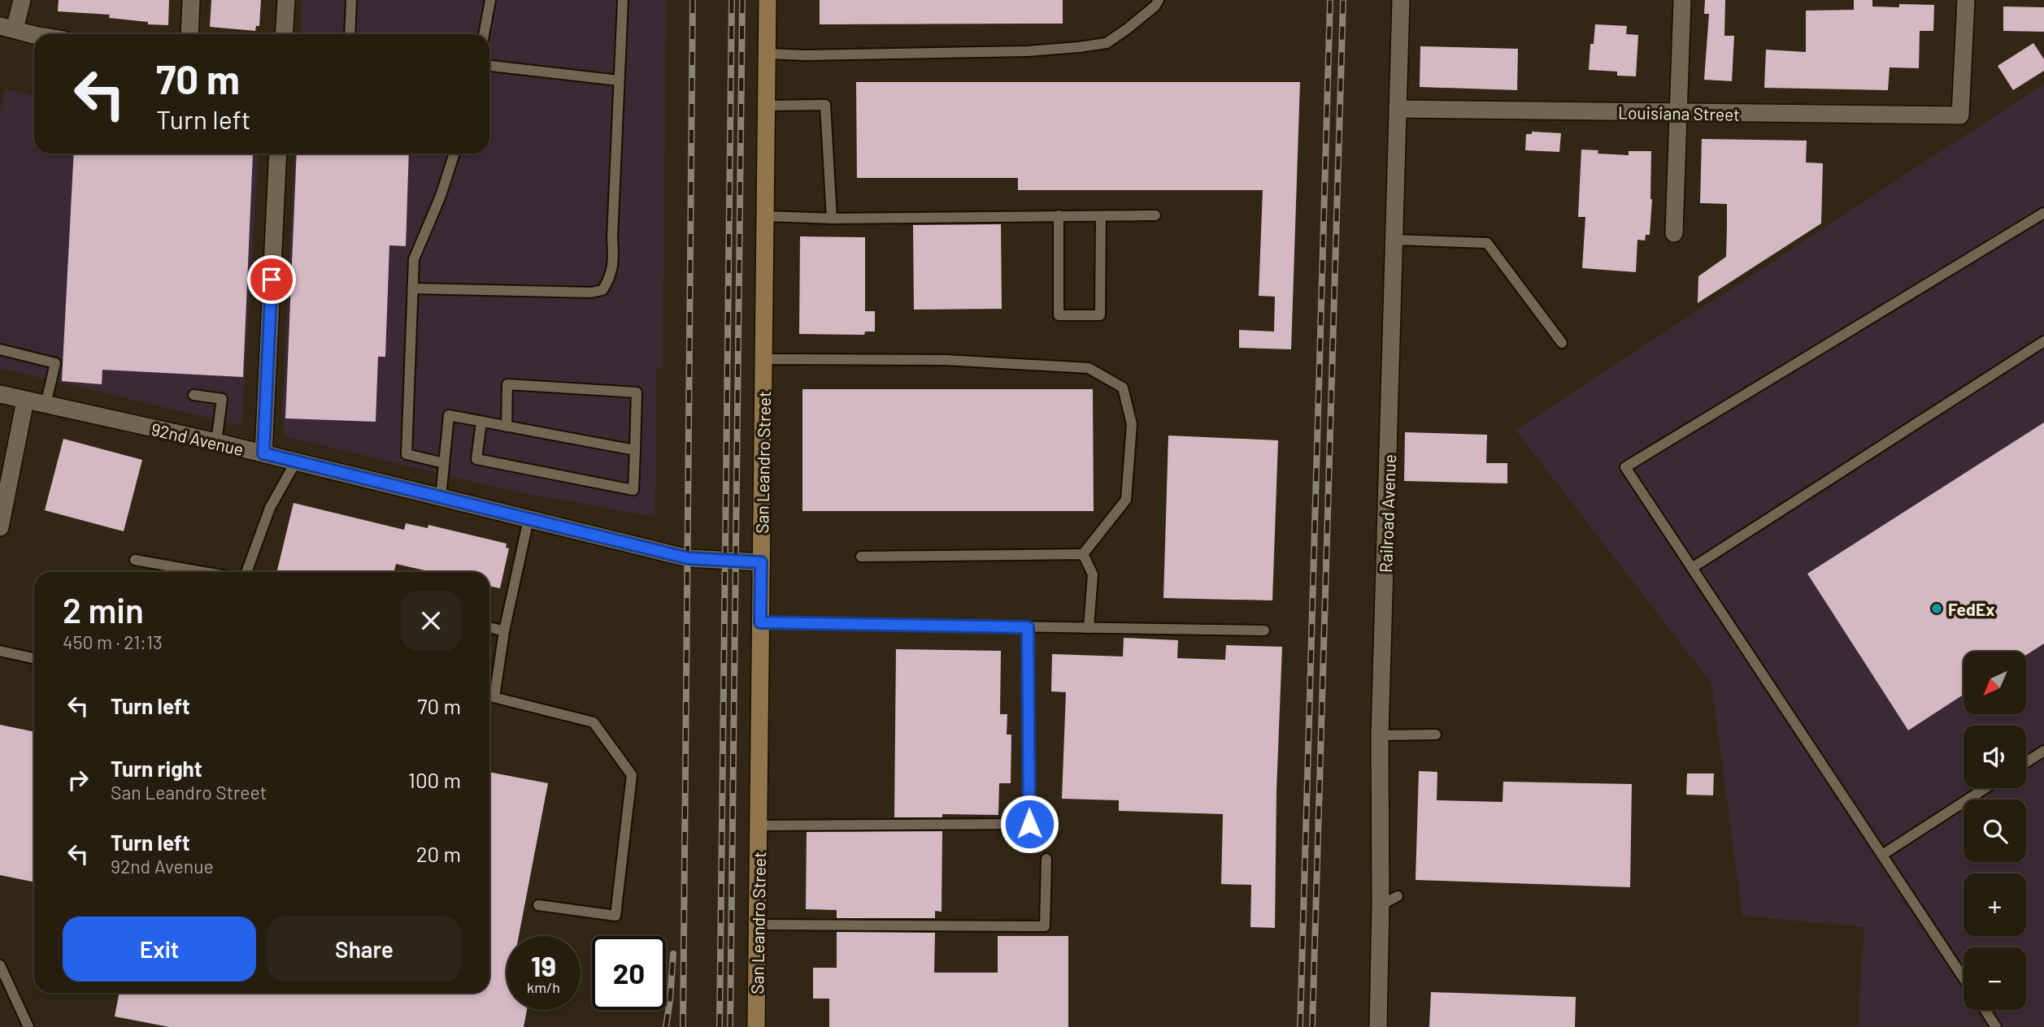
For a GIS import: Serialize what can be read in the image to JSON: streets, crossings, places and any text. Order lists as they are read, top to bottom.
{
  "streets": {
    "main road": ["San Leandro Street"],
    "street": ["Louisiana Street", "92nd Avenue", "Railroad Avenue"]
  },
  "crossings": [
    ["Louisiana Street", "Railroad Avenue"],
    ["92nd Avenue", "San Leandro Street"]
  ],
  "places": ["FedEx"],
  "north": "bottom left",
  "page": {
    "turn": ["70 m", "Turn left"],
    "heading": ["2 min", "450 m · 21:13"],
    "map_buttons": ["+", "−"],
    "list": [
      {
        "name": "Turn left",
        "value": "70 m"
      },
      {
        "name": "Turn right",
        "note": "San Leandro Street",
        "value": "100 m"
      },
      {
        "name": "Turn left",
        "note": "92nd Avenue",
        "value": "20 m"
      }
    ],
    "buttons": ["Exit", "Share"],
    "speed": "19 km/h",
    "limit": "20"
  }
}
